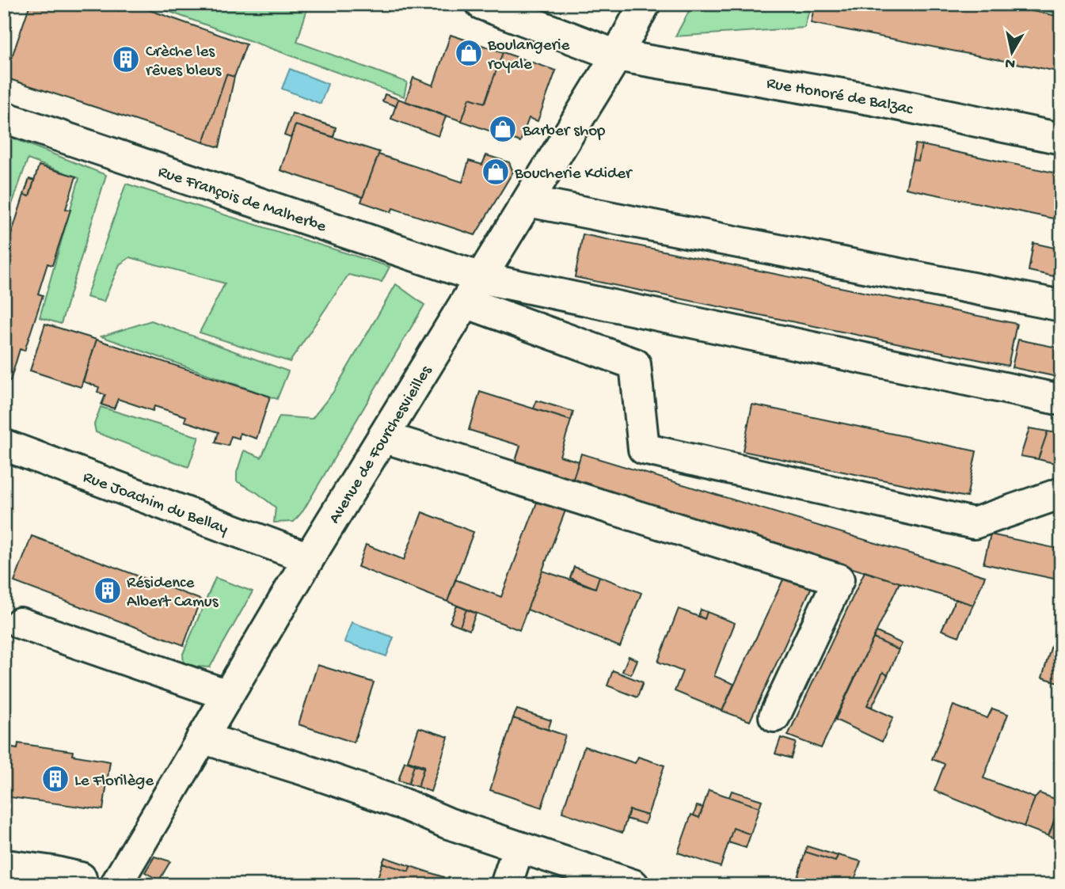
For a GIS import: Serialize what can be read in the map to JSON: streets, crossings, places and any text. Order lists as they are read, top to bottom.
{
  "streets": {
    "street": [
      "Rue Honoré de Balzac",
      "Rue François de Malherbe",
      "Avenue de Fourchesvieilles",
      "Rue Joachim du Bellay"
    ]
  },
  "crossings": [
    ["Rue Honoré de Balzac", "Avenue de Fourchesvieilles"],
    ["Rue François de Malherbe", "Avenue de Fourchesvieilles"],
    ["Avenue de Fourchesvieilles", "Rue Joachim du Bellay"]
  ],
  "places": {
    "shop": ["Boulangerie royale", "Barber shop", "Boucherie Kdider"],
    "building": ["Crèche les rêves bleus", "Résidence Albert Camus", "Le Florilège"]
  },
  "north": "bottom"
}
